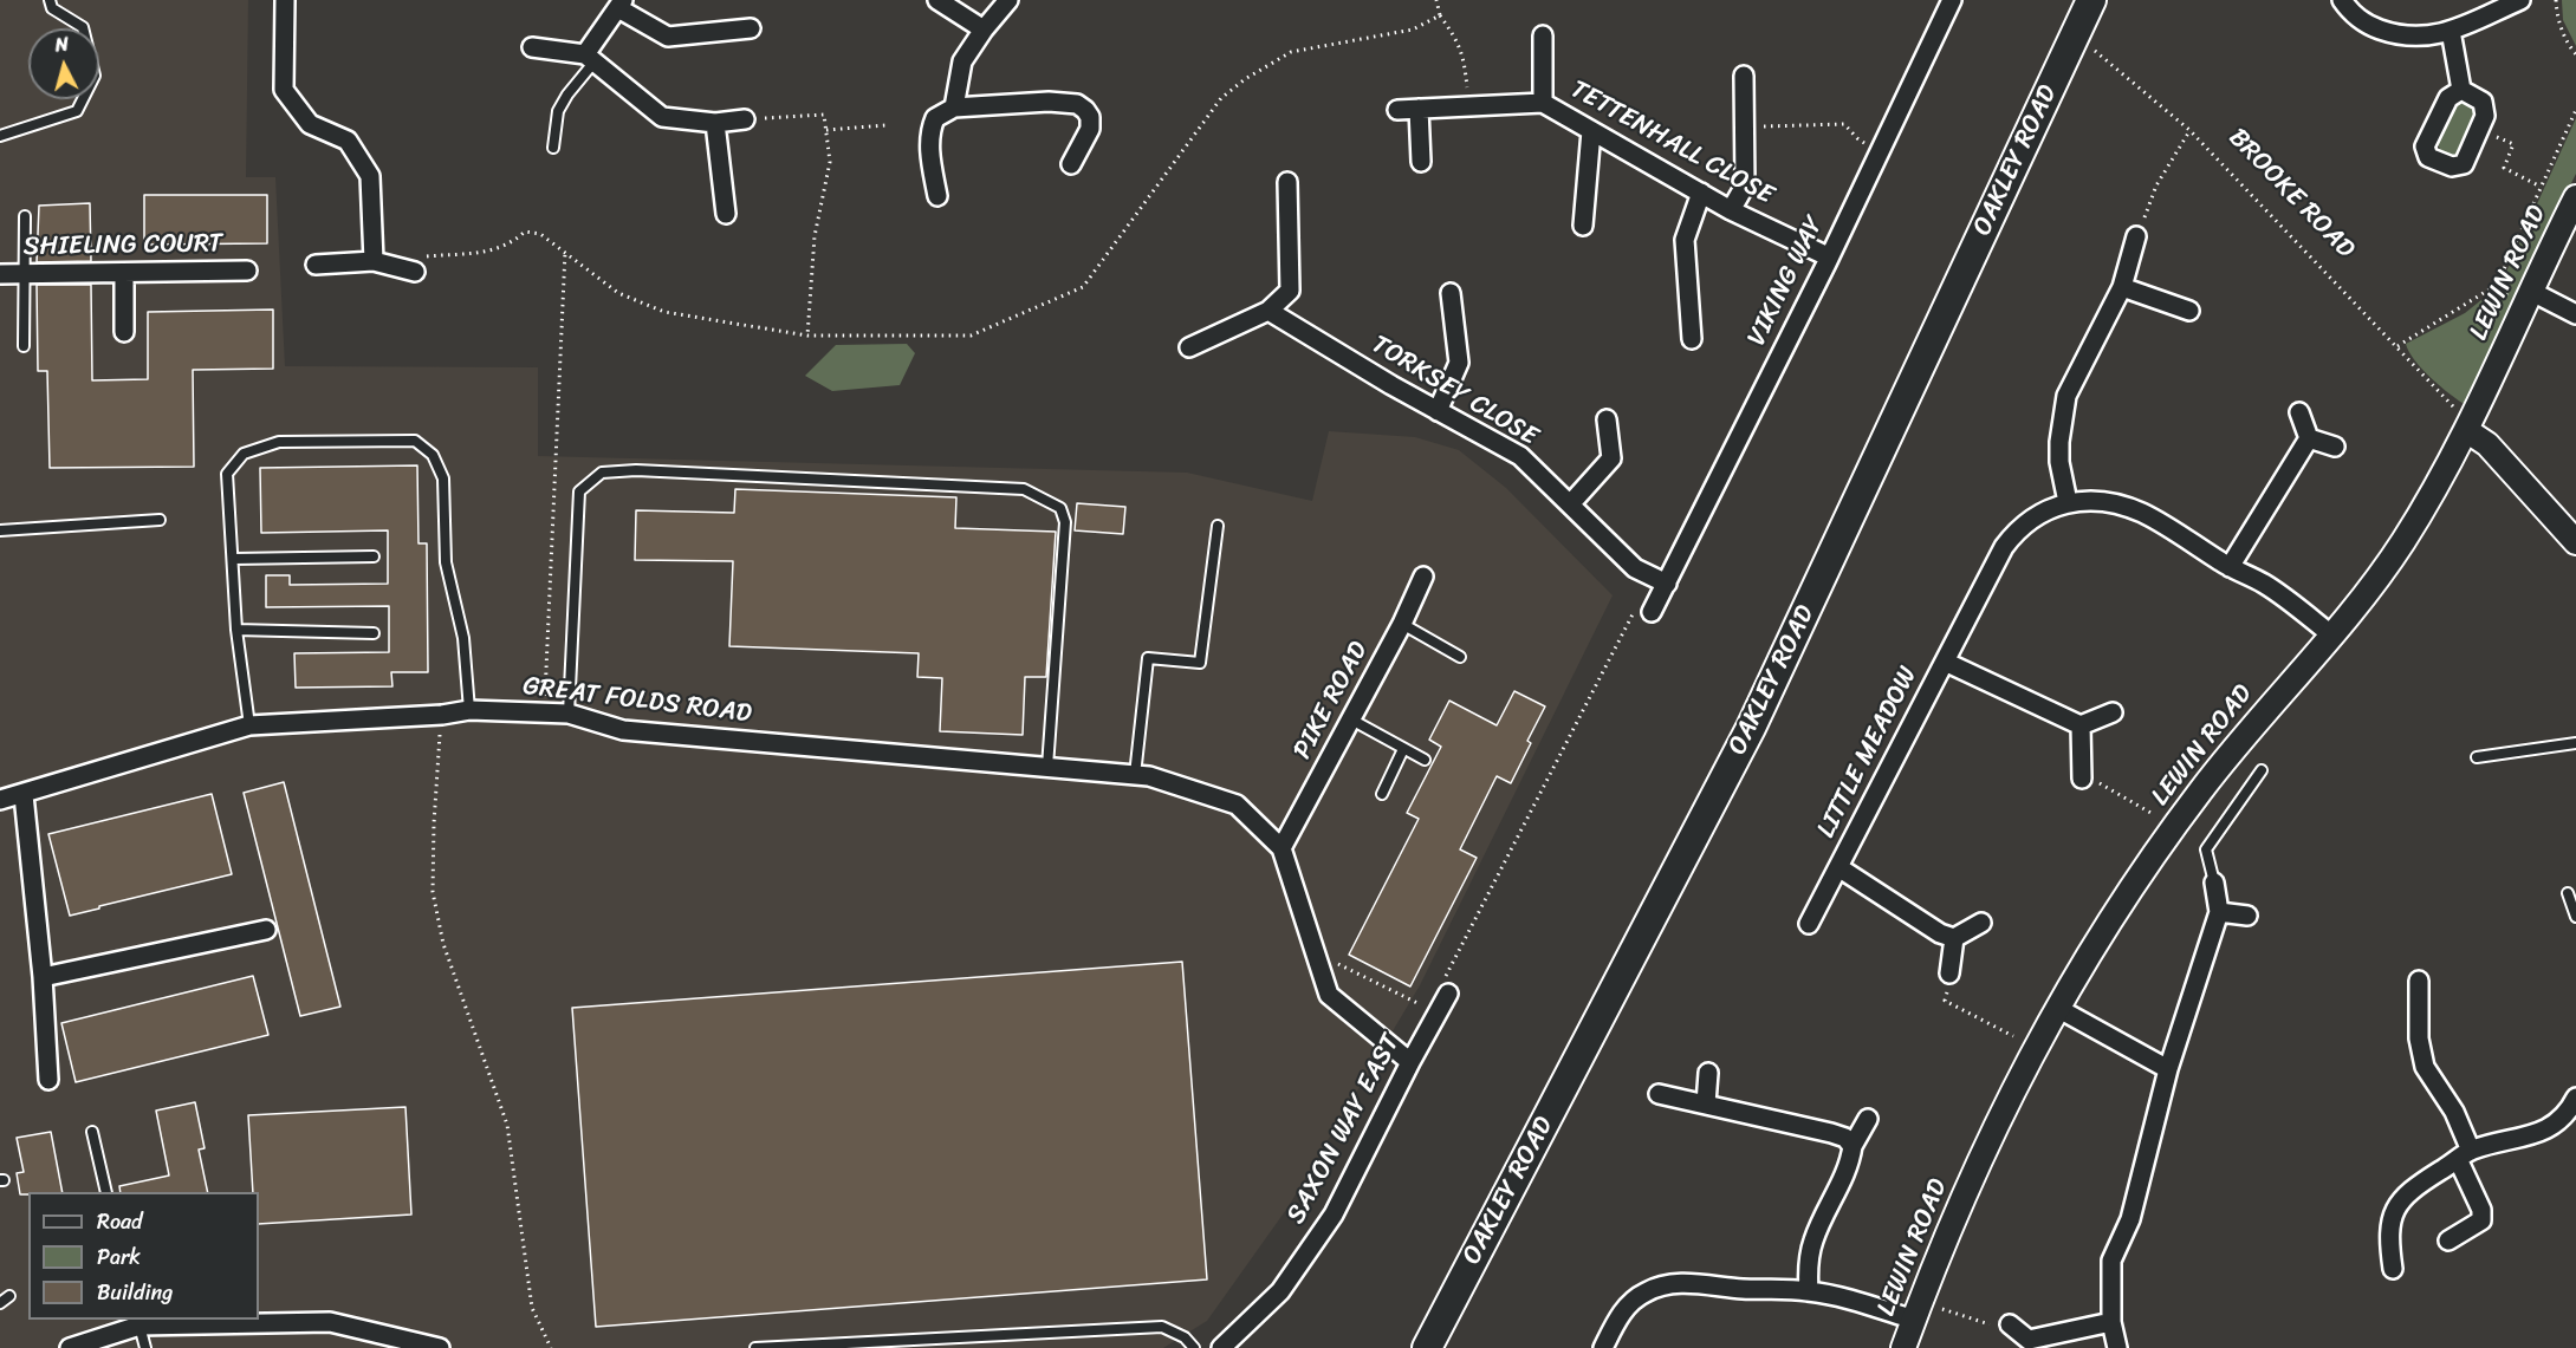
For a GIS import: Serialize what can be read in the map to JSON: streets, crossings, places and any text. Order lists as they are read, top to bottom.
{
  "streets": {
    "main road": ["OAKLEY ROAD"],
    "street": [
      "TETTENHALL CLOSE",
      "SHIELING COURT",
      "LEWIN ROAD",
      "VIKING WAY",
      "TORKSEY CLOSE",
      "GREAT FOLDS ROAD",
      "PIKE ROAD",
      "LITTLE MEADOW",
      "SAXON WAY EAST"
    ],
    "path": ["BROOKE ROAD"]
  },
  "crossings": [
    ["TETTENHALL CLOSE", "VIKING WAY"],
    ["OAKLEY ROAD", "BROOKE ROAD"],
    ["LEWIN ROAD", "LITTLE MEADOW"],
    ["VIKING WAY", "TORKSEY CLOSE"],
    ["GREAT FOLDS ROAD", "PIKE ROAD"]
  ],
  "legend": ["Road", "Park", "Building"],
  "north": "top"
}
